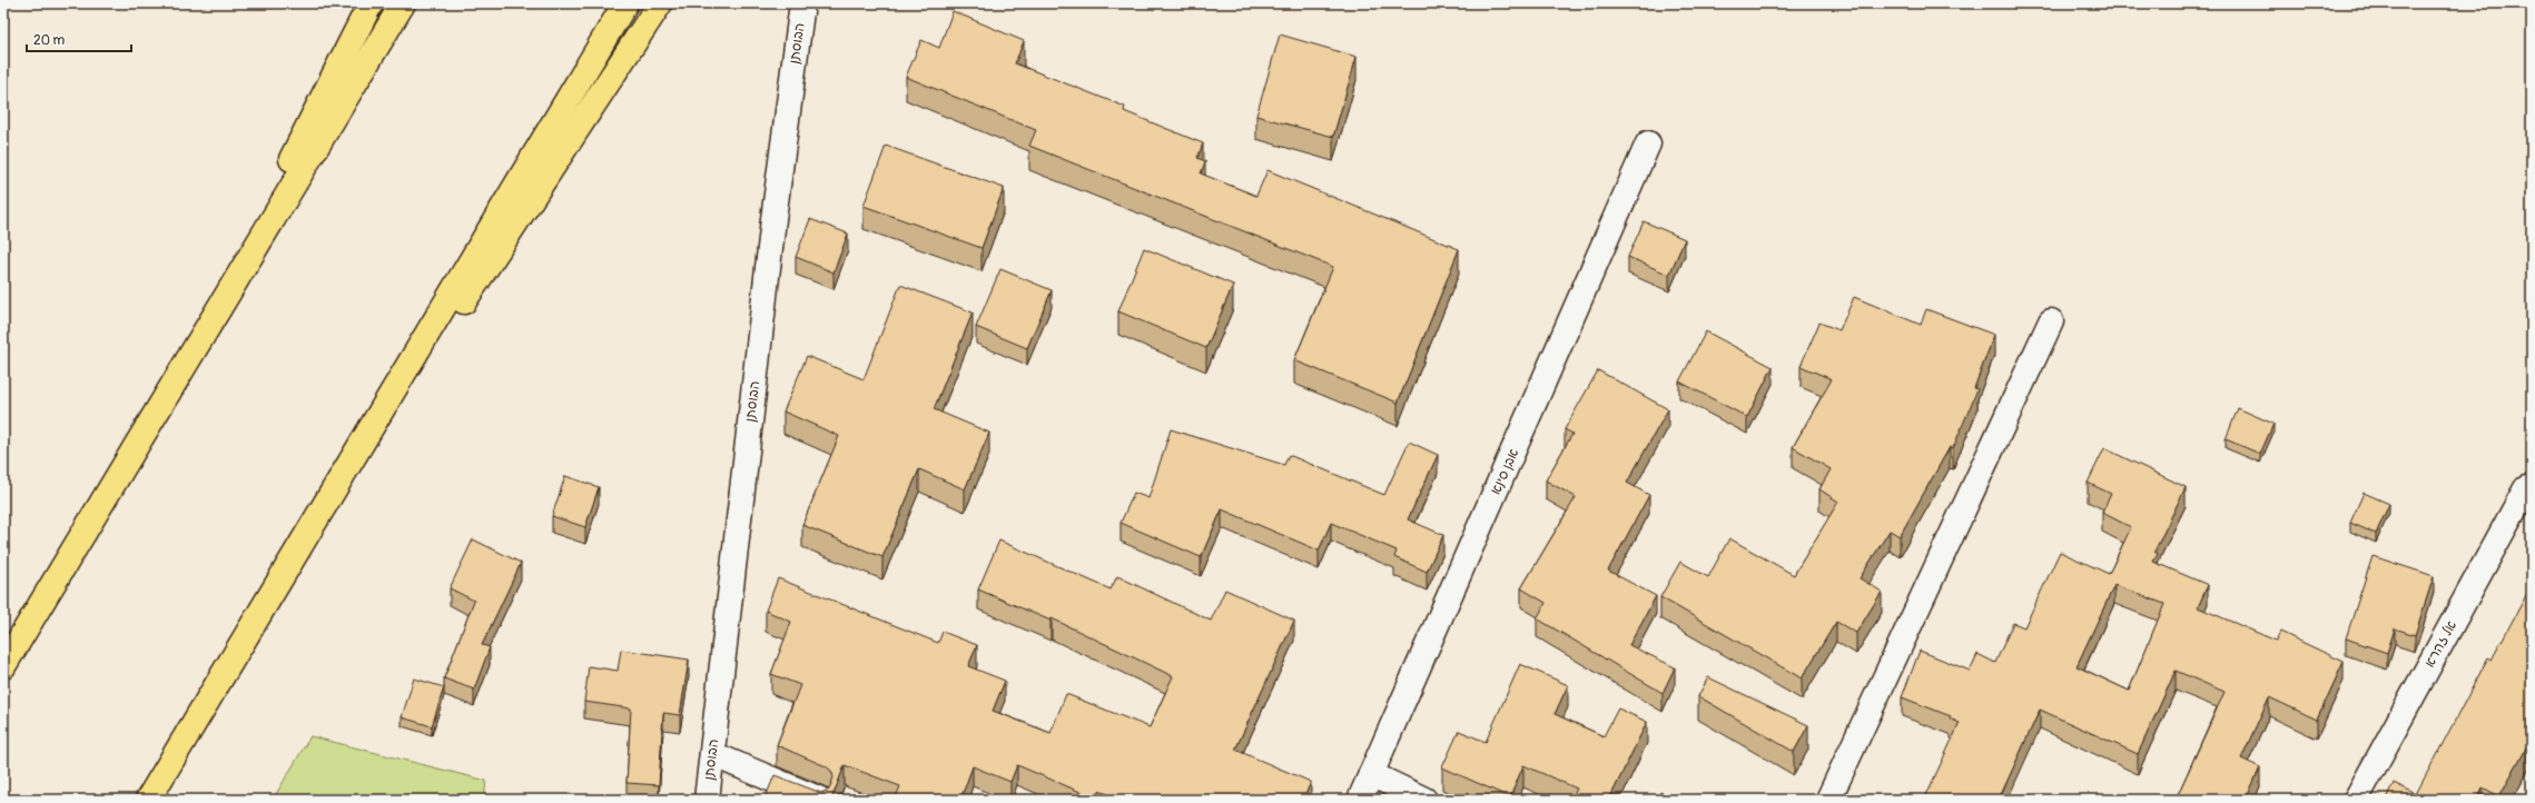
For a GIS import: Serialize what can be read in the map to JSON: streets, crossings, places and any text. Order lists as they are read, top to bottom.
{
  "streets": {
    "street": ["הבוסתן", "אבן סינא", "אל זהרא"]
  },
  "scale_bar": "20 m"
}
